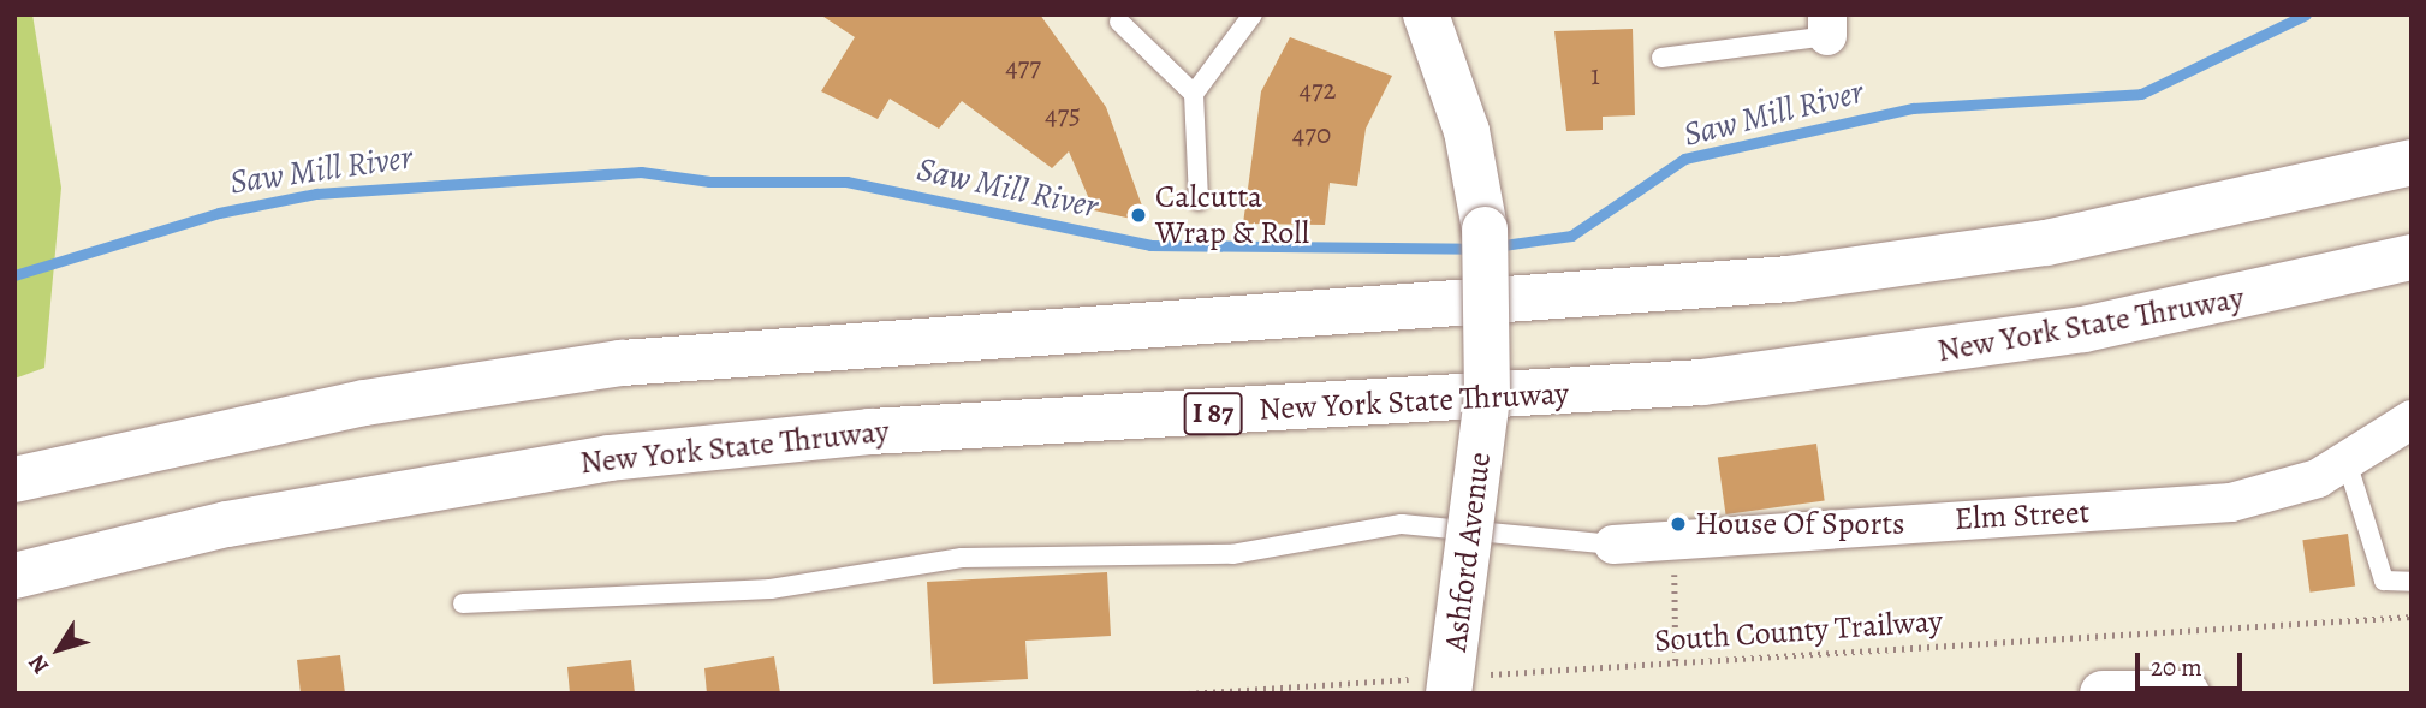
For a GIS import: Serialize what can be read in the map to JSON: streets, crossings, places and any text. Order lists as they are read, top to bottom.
{
  "streets": {
    "main road": ["New York State Thruway", "I 87", "Ashford Avenue"],
    "street": ["Elm Street"],
    "path": ["South County Trailway"]
  },
  "crossings": [
    ["Ashford Avenue", "South County Trailway"]
  ],
  "water": ["Saw Mill River"],
  "places": ["Calcutta Wrap & Roll", "House Of Sports"],
  "house_numbers": [
    "477",
    "1",
    "472",
    "475",
    "470"
  ],
  "scale_bar": "20 m",
  "north": "bottom left"
}
